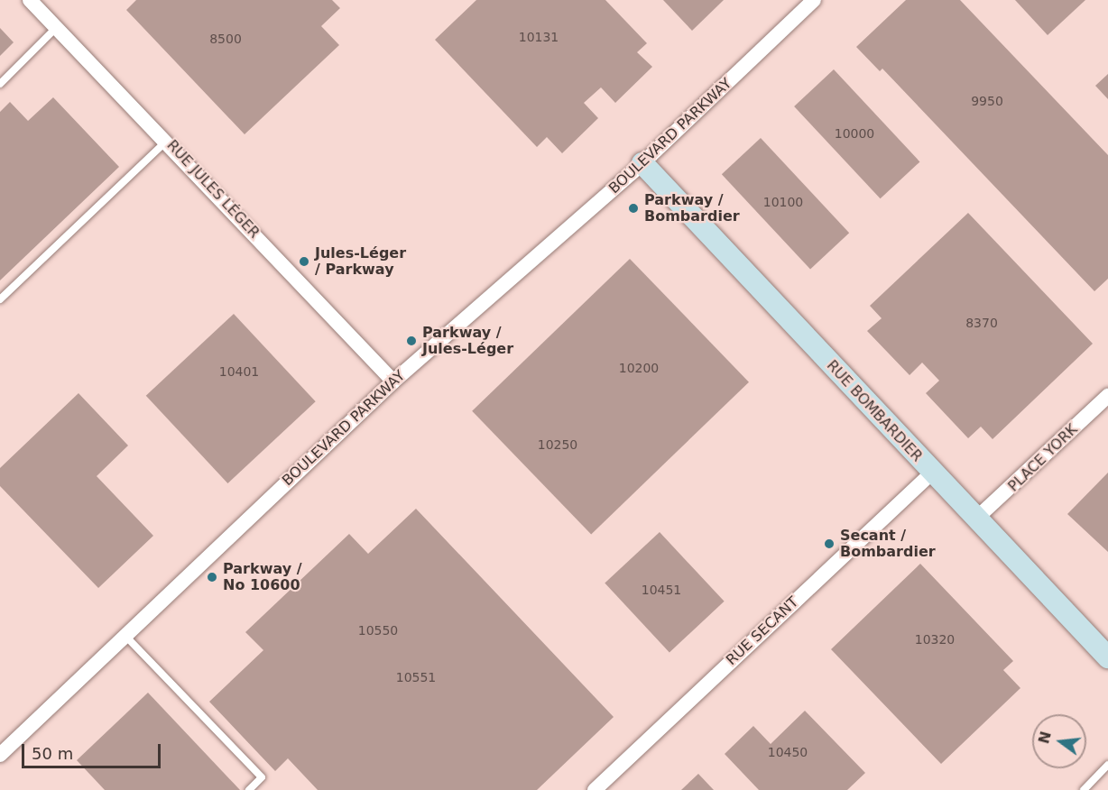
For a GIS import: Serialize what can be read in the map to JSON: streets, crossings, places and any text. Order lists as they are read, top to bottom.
{
  "streets": {
    "street": [
      "BOULEVARD PARKWAY",
      "RUE JULES LÉGER",
      "RUE BOMBARDIER",
      "PLACE YORK",
      "RUE SECANT"
    ]
  },
  "crossings": [
    ["BOULEVARD PARKWAY", "RUE JULES LÉGER"],
    ["BOULEVARD PARKWAY", "RUE BOMBARDIER"],
    ["RUE BOMBARDIER", "PLACE YORK"],
    ["RUE BOMBARDIER", "RUE SECANT"]
  ],
  "places": [
    "Parkway / Bombardier",
    "Jules-Léger / Parkway",
    "Parkway / Jules-Léger",
    "Secant / Bombardier",
    "Parkway / No 10600"
  ],
  "house_numbers": [
    "10131",
    "8500",
    "9950",
    "10000",
    "10100",
    "8370",
    "10200",
    "10401",
    "10250",
    "10451",
    "10550",
    "10320",
    "10551",
    "10450"
  ],
  "scale_bar": "50 m",
  "north": "left"
}
